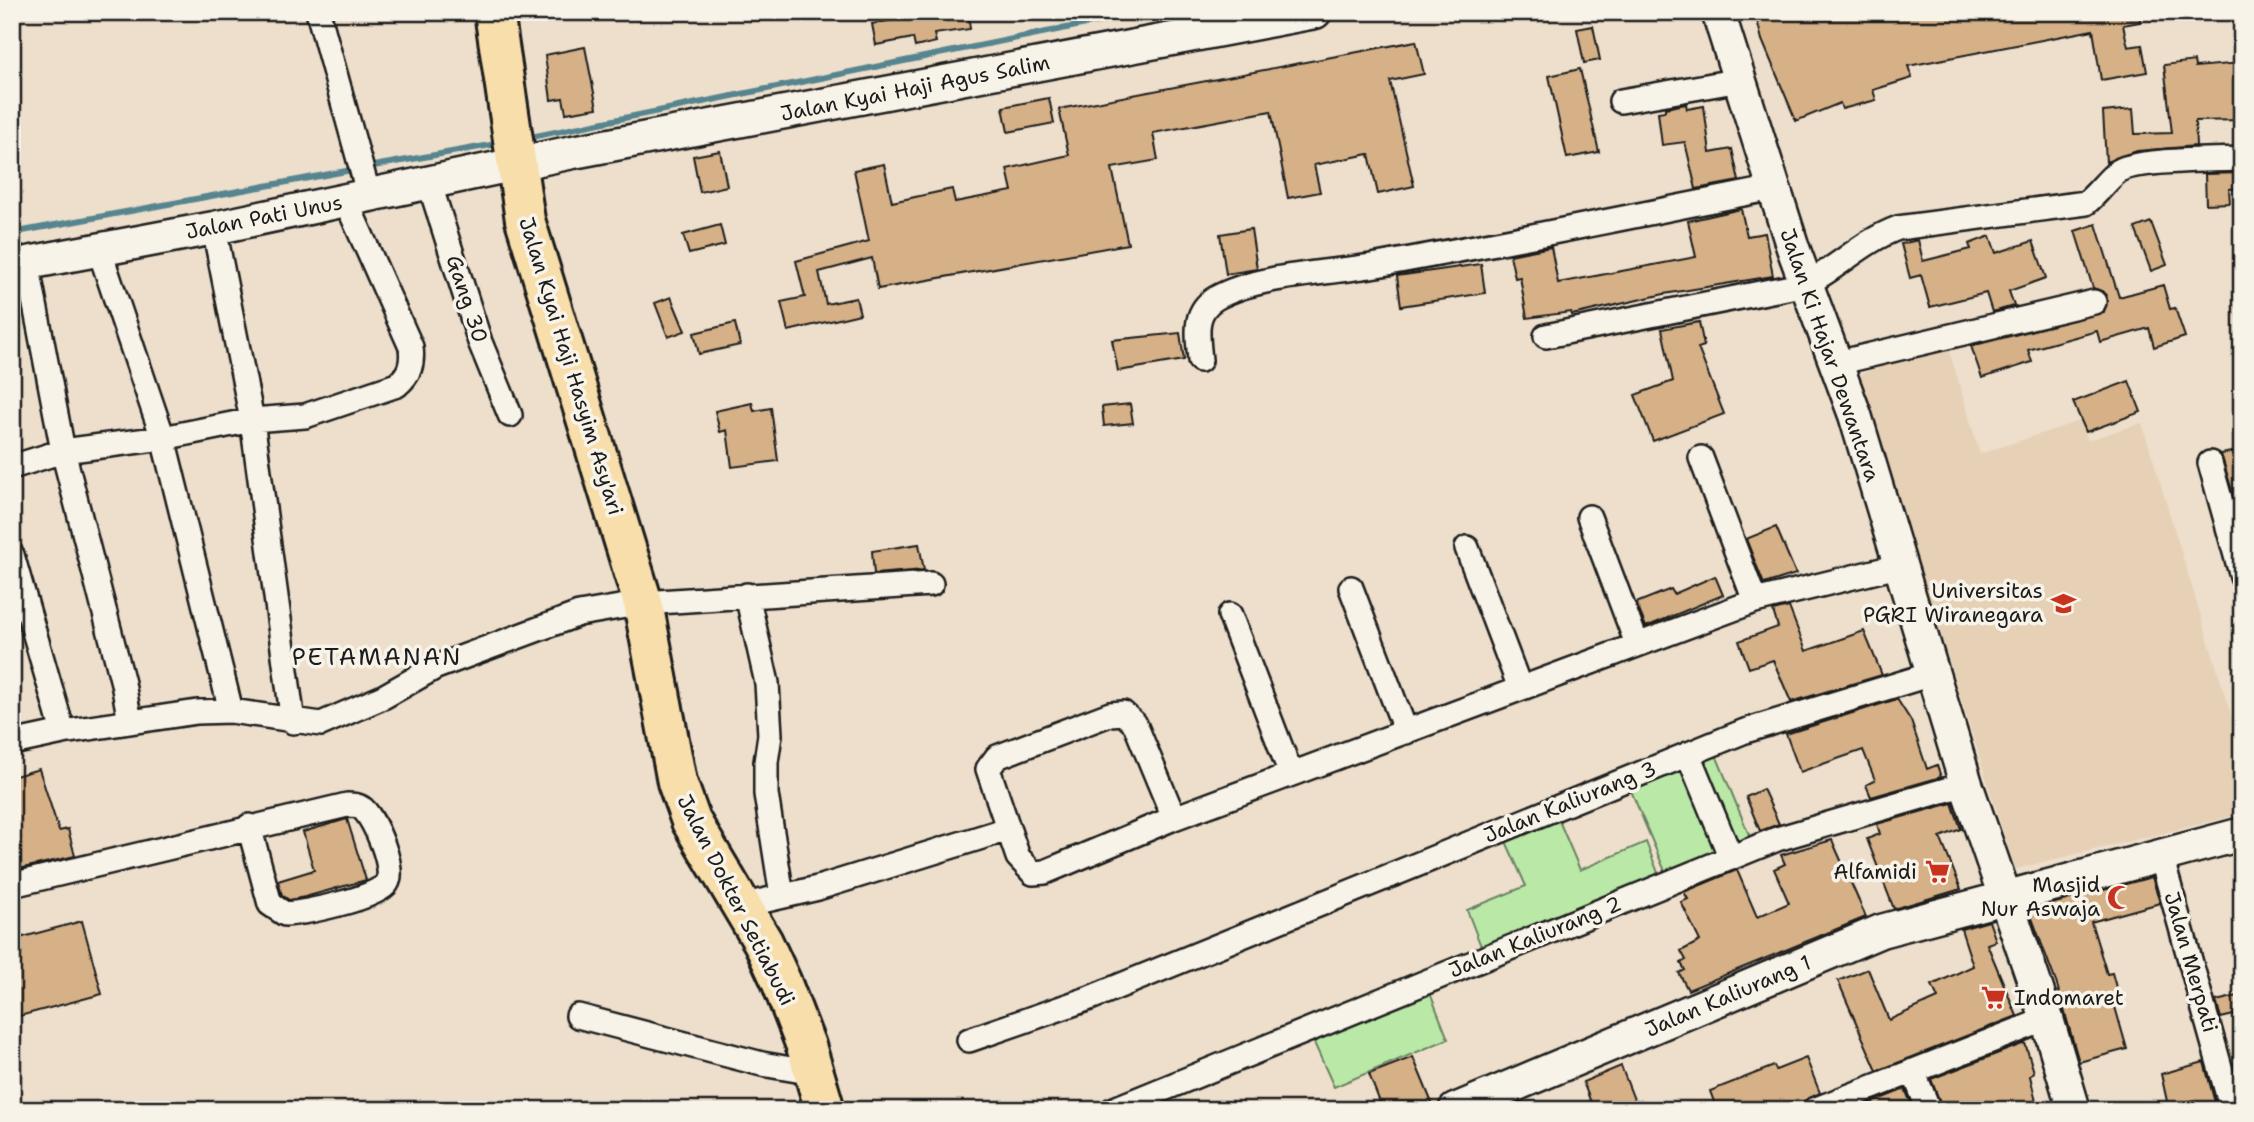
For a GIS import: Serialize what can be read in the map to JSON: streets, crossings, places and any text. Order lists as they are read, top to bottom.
{
  "streets": {
    "highway": ["Jalan Kyai Haji Hasyim Asy'ari", "Jalan Dokter Setiabudi"],
    "main road": [
      "Jalan Kyai Haji Agus Salim",
      "Jalan Pati Unus",
      "Jalan Ki Hajar Dewantara",
      "Jalan Kaliurang 1"
    ],
    "street": [
      "Gang 30",
      "Jalan Kaliurang 3",
      "Jalan Kaliurang 2",
      "Jalan Merpati"
    ]
  },
  "crossings": [
    ["Jalan Kyai Haji Agus Salim", "Jalan Pati Unus"],
    ["Jalan Kyai Haji Agus Salim", "Jalan Kyai Haji Hasyim Asy'ari"],
    ["Jalan Pati Unus", "Gang 30"],
    ["Jalan Pati Unus", "Jalan Kyai Haji Hasyim Asy'ari"],
    ["Jalan Ki Hajar Dewantara", "Jalan Kaliurang 3"],
    ["Jalan Ki Hajar Dewantara", "Jalan Kaliurang 2"],
    ["Jalan Ki Hajar Dewantara", "Jalan Kaliurang 1"],
    ["Jalan Kyai Haji Hasyim Asy'ari", "Jalan Dokter Setiabudi"],
    ["Jalan Merpati", "Jalan Kaliurang 1"]
  ],
  "districts": ["PETAMANAN"],
  "places": {
    "school or university": ["Universitas PGRI Wiranegara"],
    "supermarket": ["Alfamidi", "Indomaret"],
    "mosque": ["Masjid Nur Aswaja"]
  }
}
